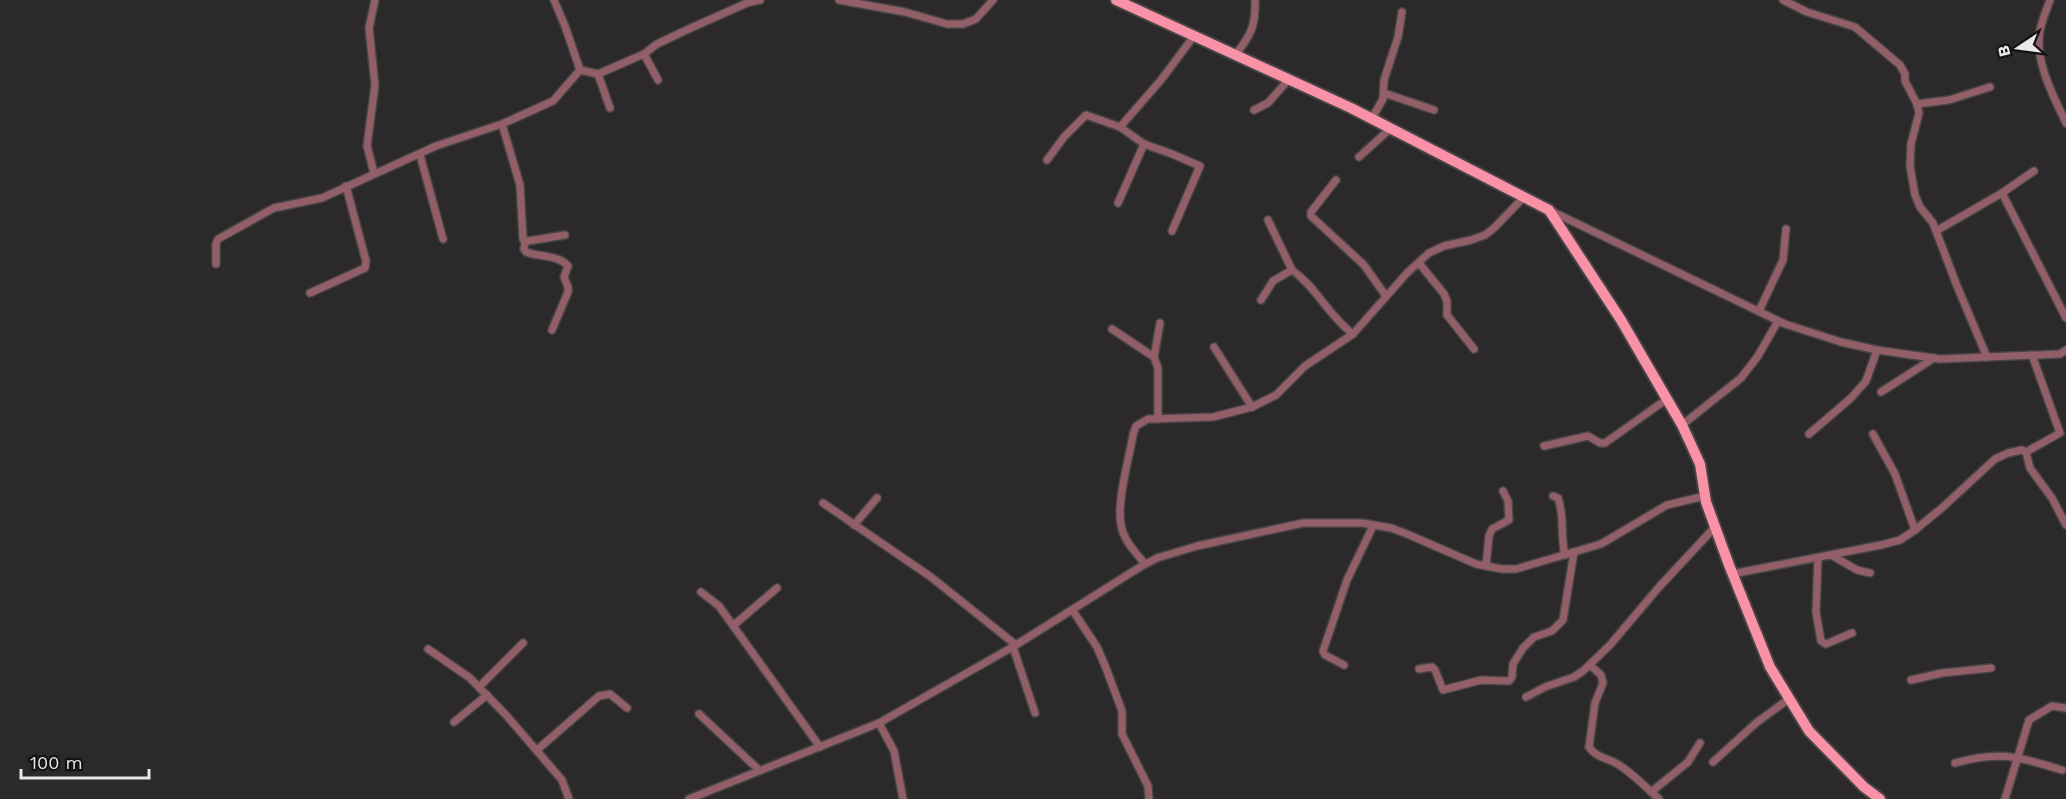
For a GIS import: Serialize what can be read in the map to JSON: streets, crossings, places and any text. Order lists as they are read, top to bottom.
{
  "scale_bar": "100 m",
  "north": "left"
}
